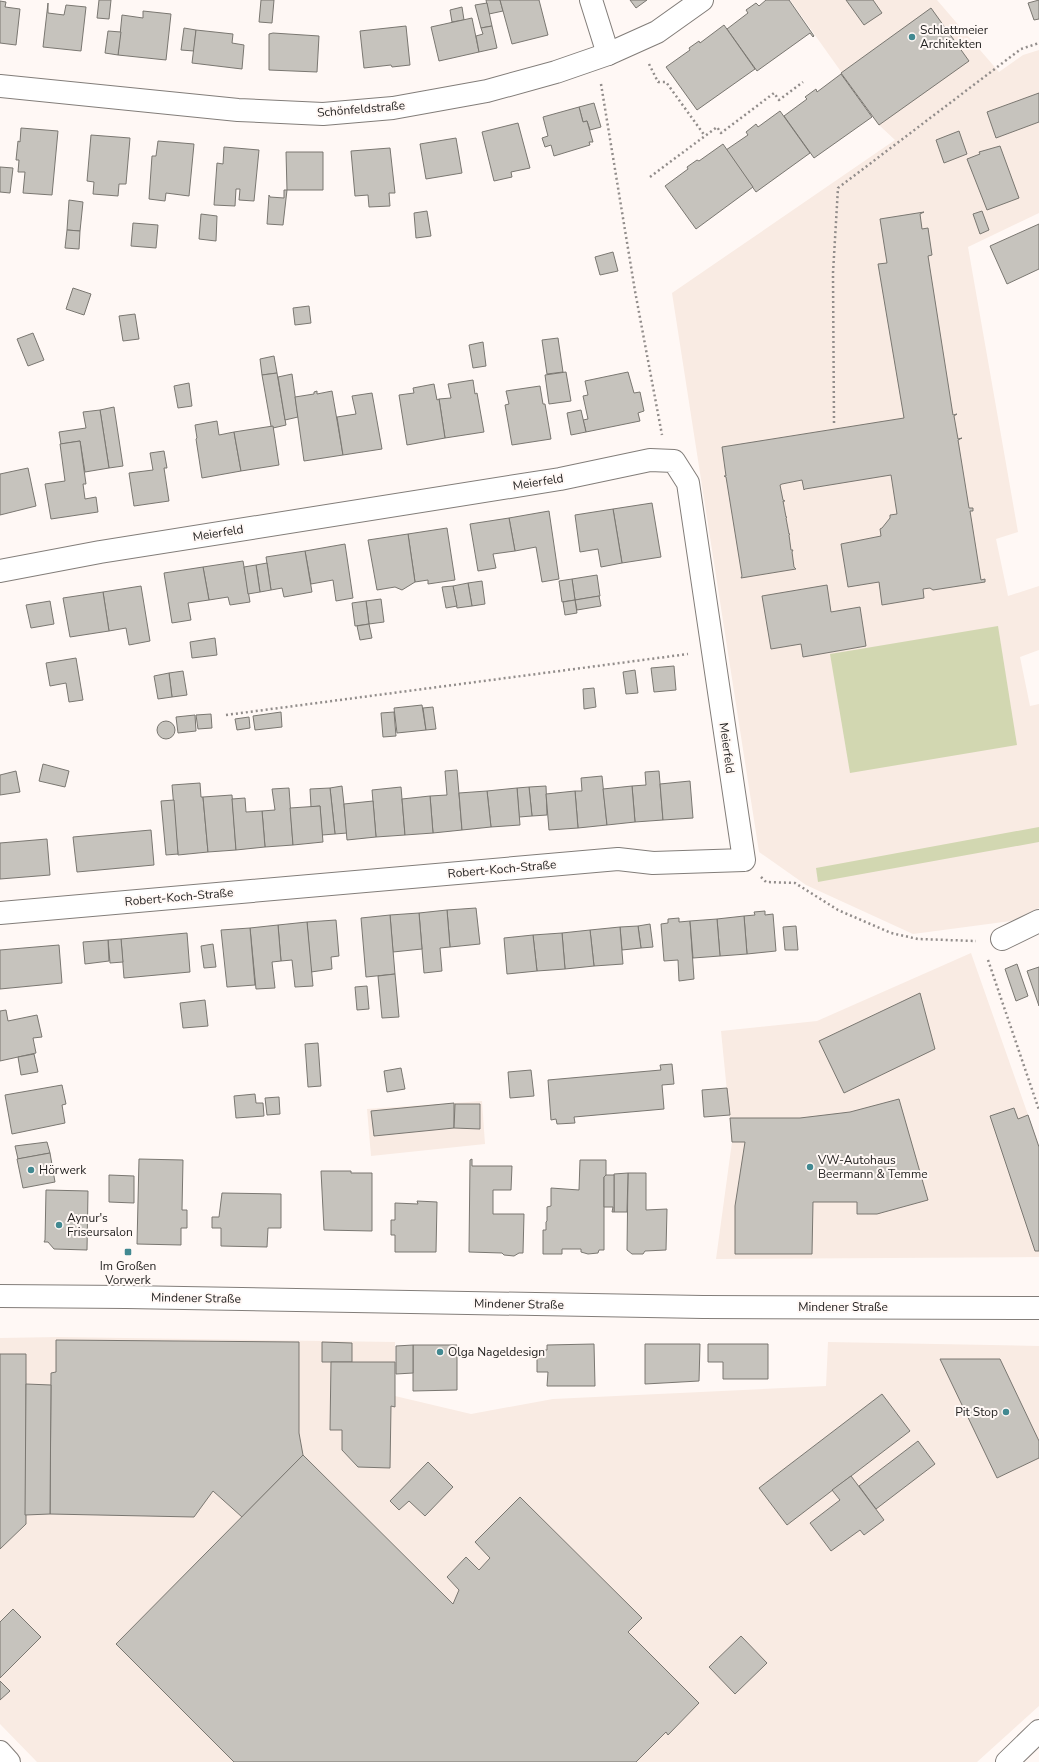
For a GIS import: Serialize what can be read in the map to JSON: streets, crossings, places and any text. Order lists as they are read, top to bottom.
{
  "streets": {
    "street": [
      "Schönfeldstraße",
      "Meierfeld",
      "Robert-Koch-Straße",
      "Mindener Straße"
    ]
  },
  "crossings": [
    ["Meierfeld", "Robert-Koch-Straße"]
  ],
  "places": {
    "other": [
      "Schlattmeier Architekten",
      "VW-Autohaus Beermann & Temme",
      "Hörwerk",
      "Aynur's Friseursalon",
      "Olga Nageldesign",
      "Pit Stop"
    ],
    "transit": ["Im Großen Vorwerk"]
  }
}
